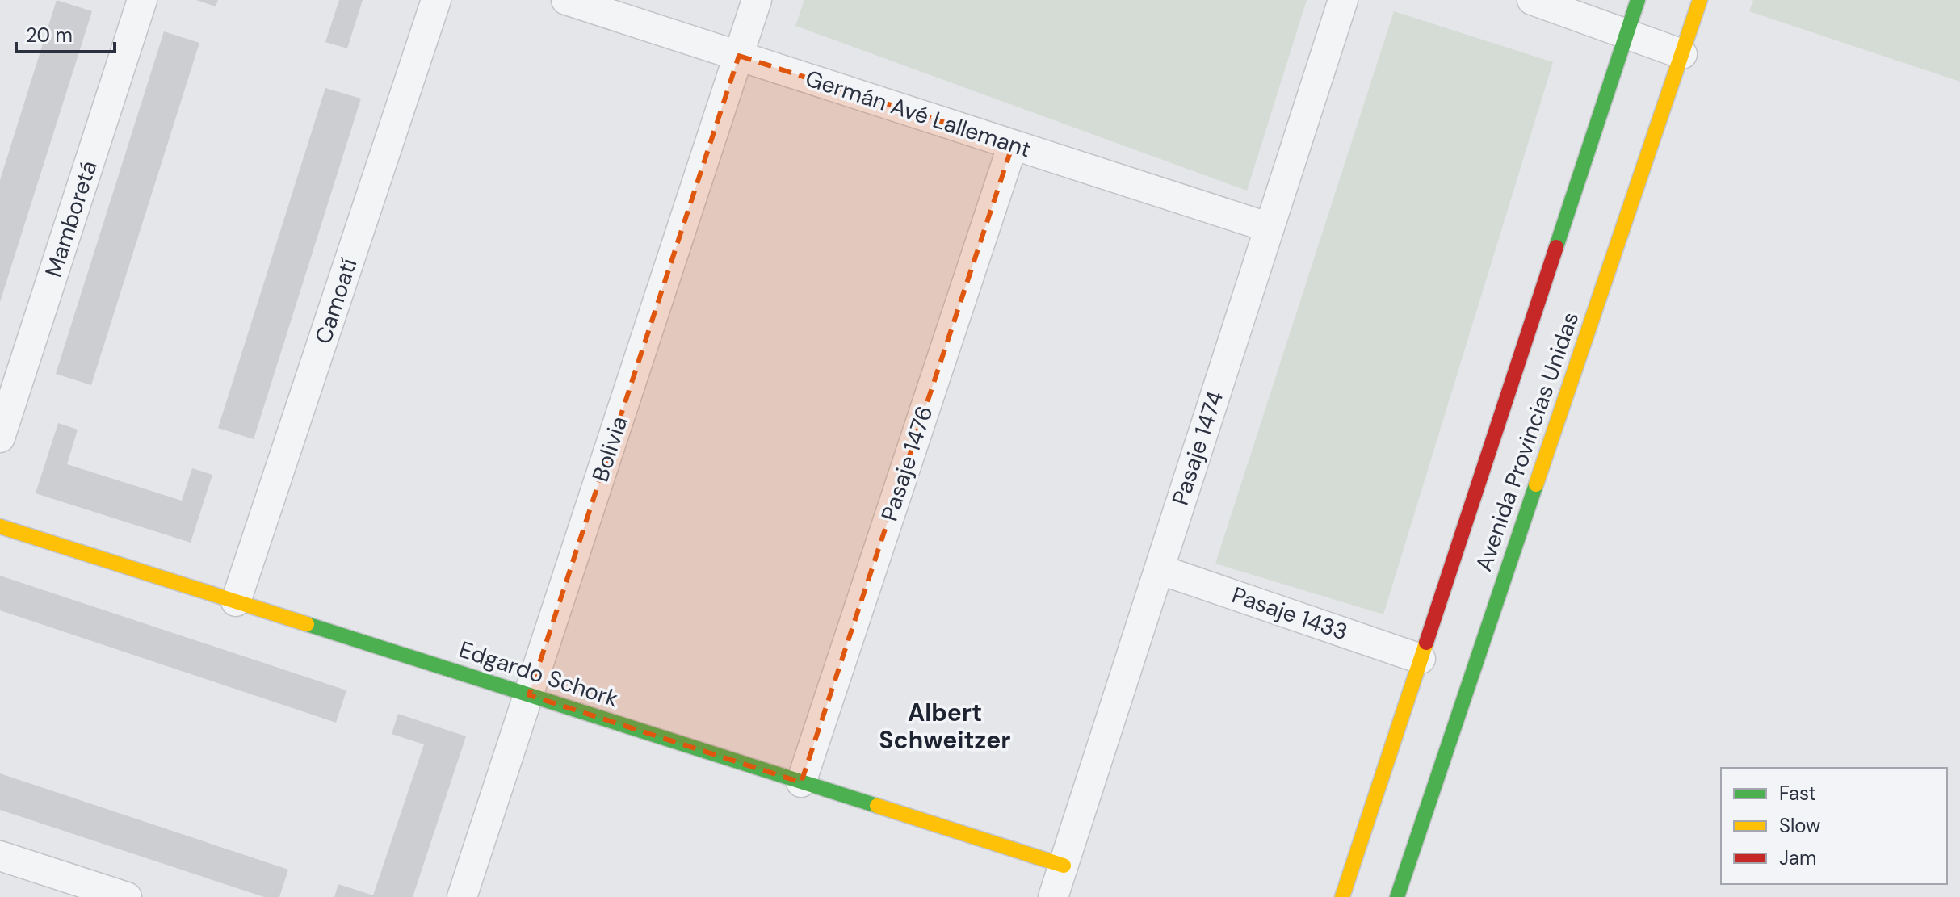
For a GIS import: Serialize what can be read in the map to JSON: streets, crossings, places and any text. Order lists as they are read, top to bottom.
{
  "streets": {
    "main road": ["Avenida Provincias Unidas", "Edgardo Schork"],
    "street": [
      "Germán Avé Lallemant",
      "Mamboretá",
      "Camoatí",
      "Pasaje 1474",
      "Bolivia",
      "Pasaje 1476",
      "Pasaje 1433"
    ]
  },
  "crossings": [
    ["Germán Avé Lallemant", "Pasaje 1474"],
    ["Germán Avé Lallemant", "Bolivia"],
    ["Germán Avé Lallemant", "Pasaje 1476"],
    ["Camoatí", "Edgardo Schork"],
    ["Avenida Provincias Unidas", "Pasaje 1433"],
    ["Pasaje 1474", "Pasaje 1433"],
    ["Pasaje 1474", "Edgardo Schork"],
    ["Bolivia", "Edgardo Schork"],
    ["Pasaje 1476", "Edgardo Schork"]
  ],
  "districts": ["Albert Schweitzer"],
  "legend": ["Fast", "Slow", "Jam"],
  "scale_bar": "20 m"
}
